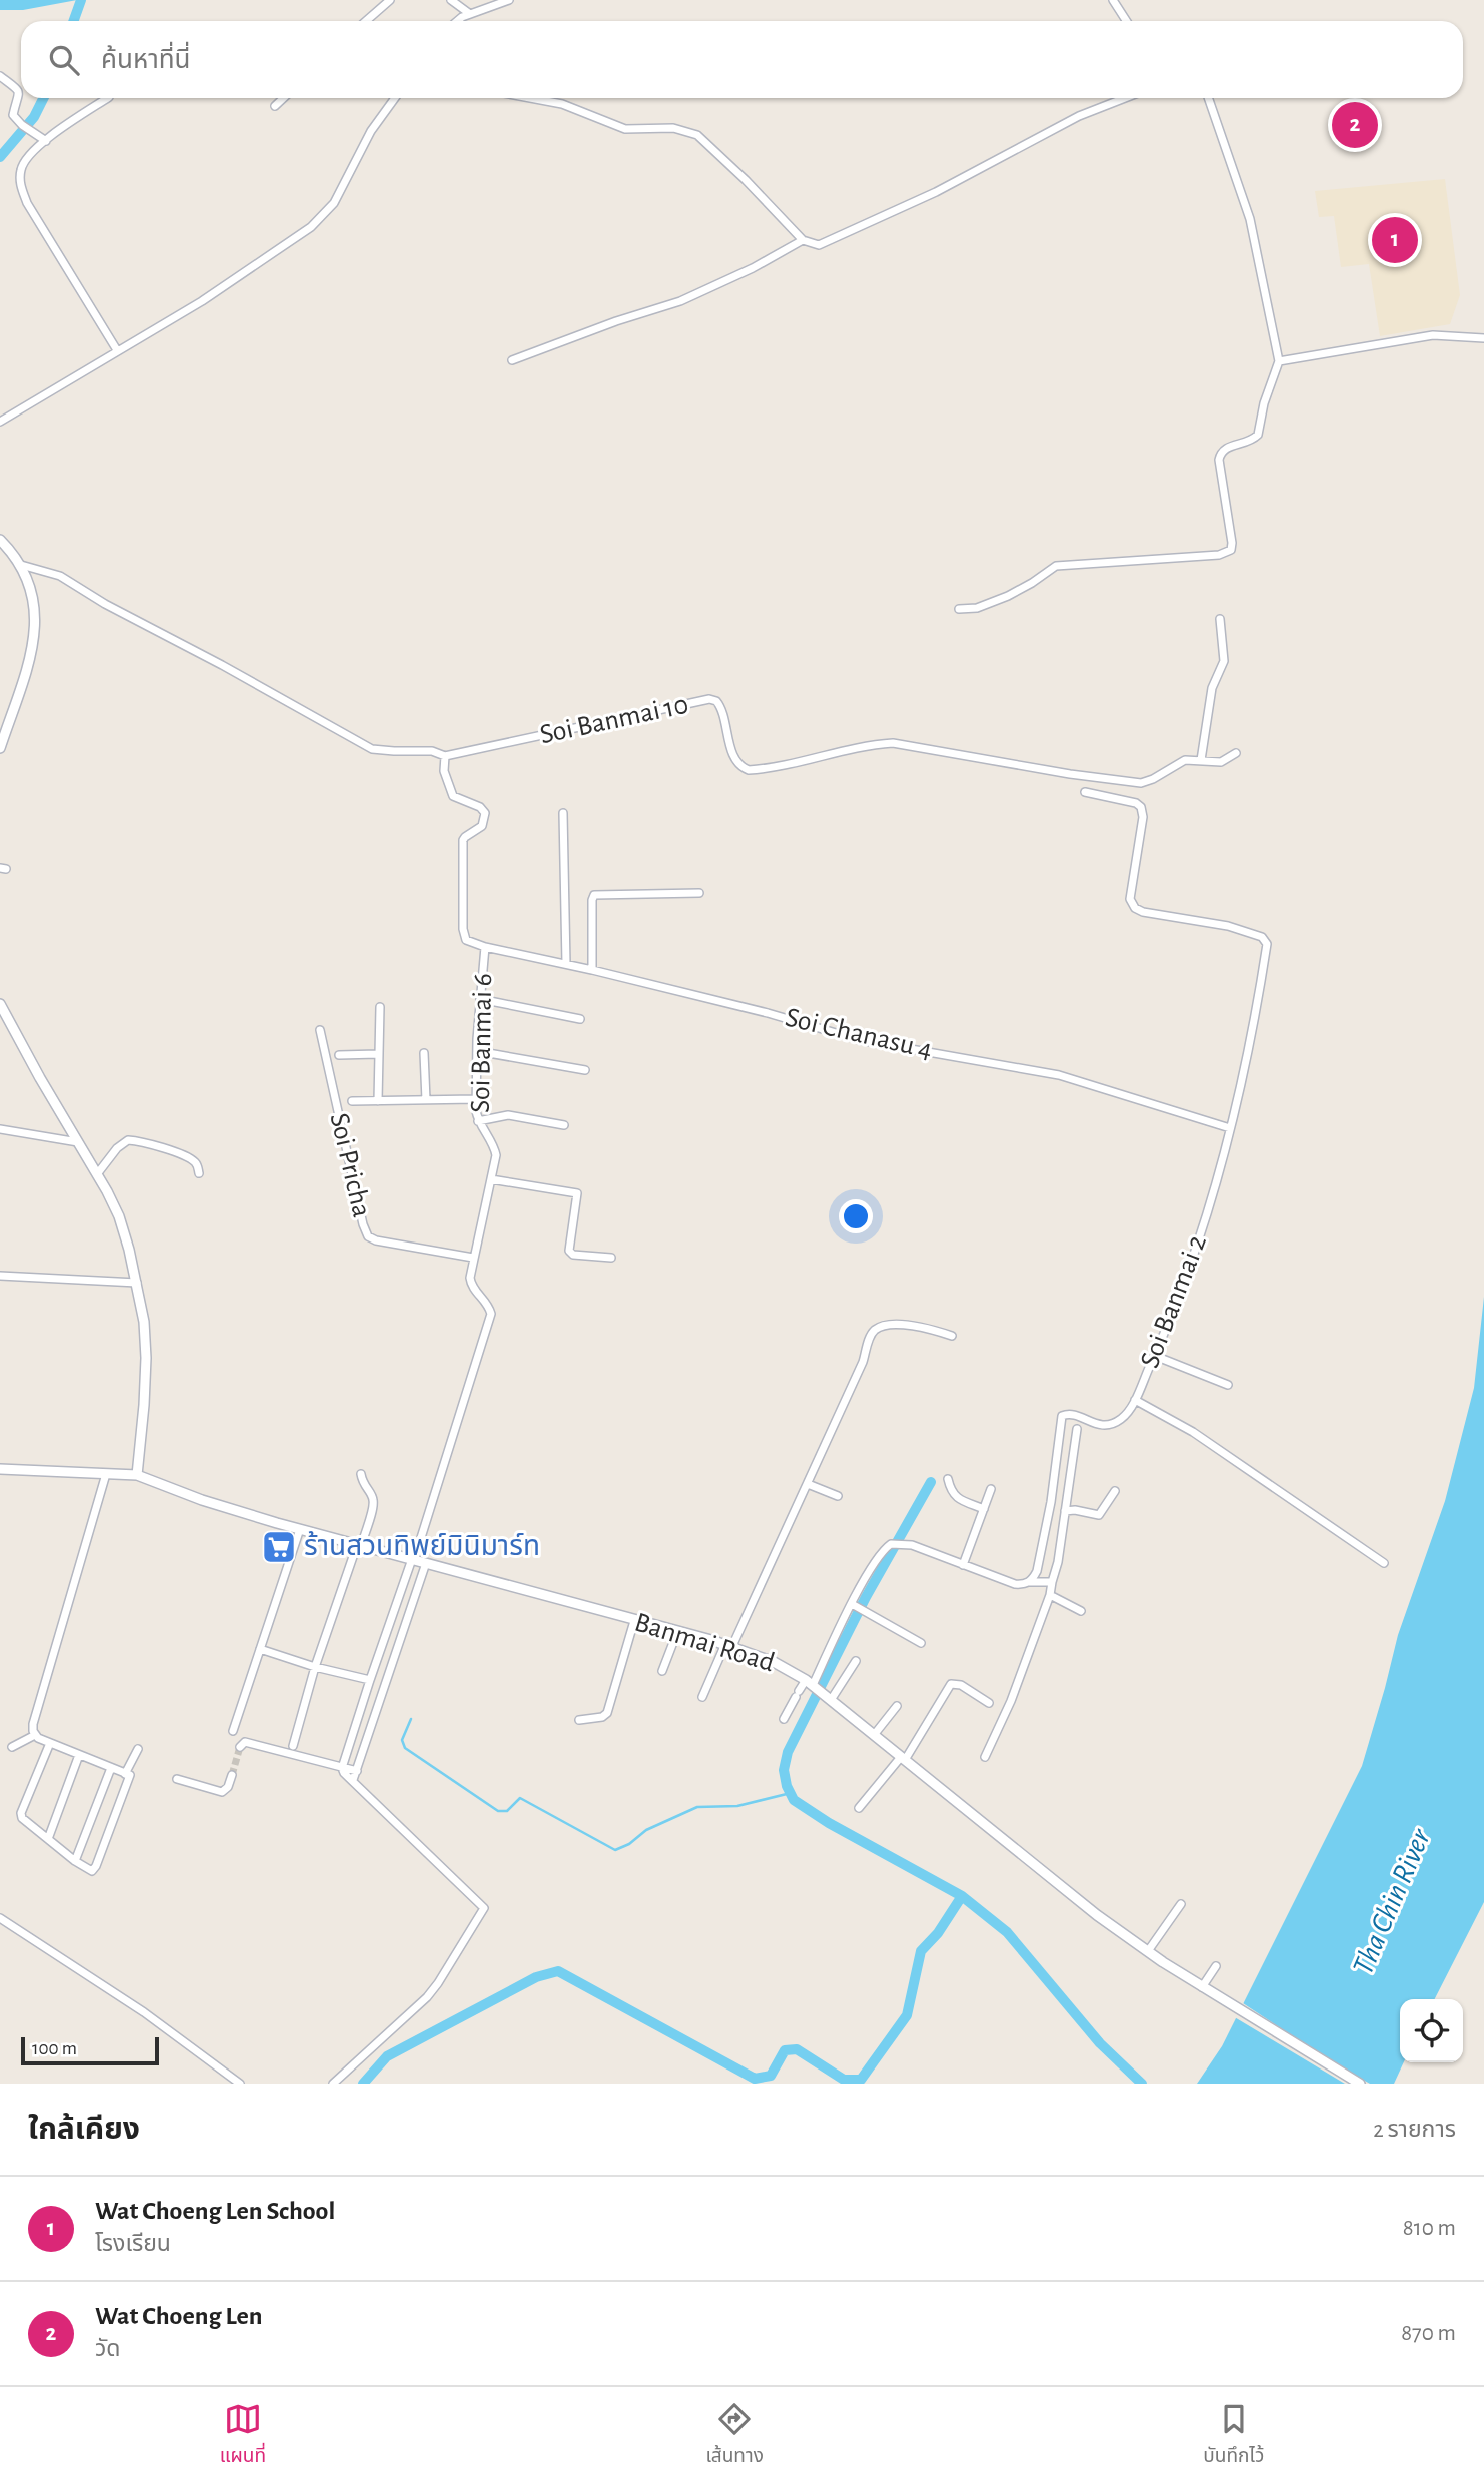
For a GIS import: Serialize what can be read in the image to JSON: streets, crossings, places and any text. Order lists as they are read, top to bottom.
{
  "streets": {
    "street": [
      "Soi Banmai 10",
      "Soi Chanasu 4",
      "Soi Banmai 6",
      "Soi Pricha",
      "Soi Banmai 2",
      "Banmai Road"
    ]
  },
  "crossings": [
    ["Soi Banmai 10", "Soi Banmai 6"],
    ["Soi Chanasu 4", "Soi Banmai 6"],
    ["Soi Chanasu 4", "Soi Banmai 2"],
    ["Soi Banmai 6", "Soi Pricha"],
    ["Soi Banmai 6", "Banmai Road"]
  ],
  "water": ["Tha Chin River"],
  "places": {
    "supermarket": ["ร้านสวนทิพย์มินิมาร์ท"]
  },
  "scale_bar": "100 m",
  "page": {
    "search": "ค้นหาที่นี่",
    "pins": ["2", "1"],
    "scale": "100 m",
    "heading": ["ใกล้เคียง", "2 รายการ"],
    "list": [
      {
        "mark": "1",
        "name": "Wat Choeng Len School",
        "note": "โรงเรียน",
        "value": "810 m"
      },
      {
        "mark": "2",
        "name": "Wat Choeng Len",
        "note": "วัด",
        "value": "870 m"
      }
    ],
    "nav": ["แผนที่", "เส้นทาง", "บันทึกไว้"]
  }
}
